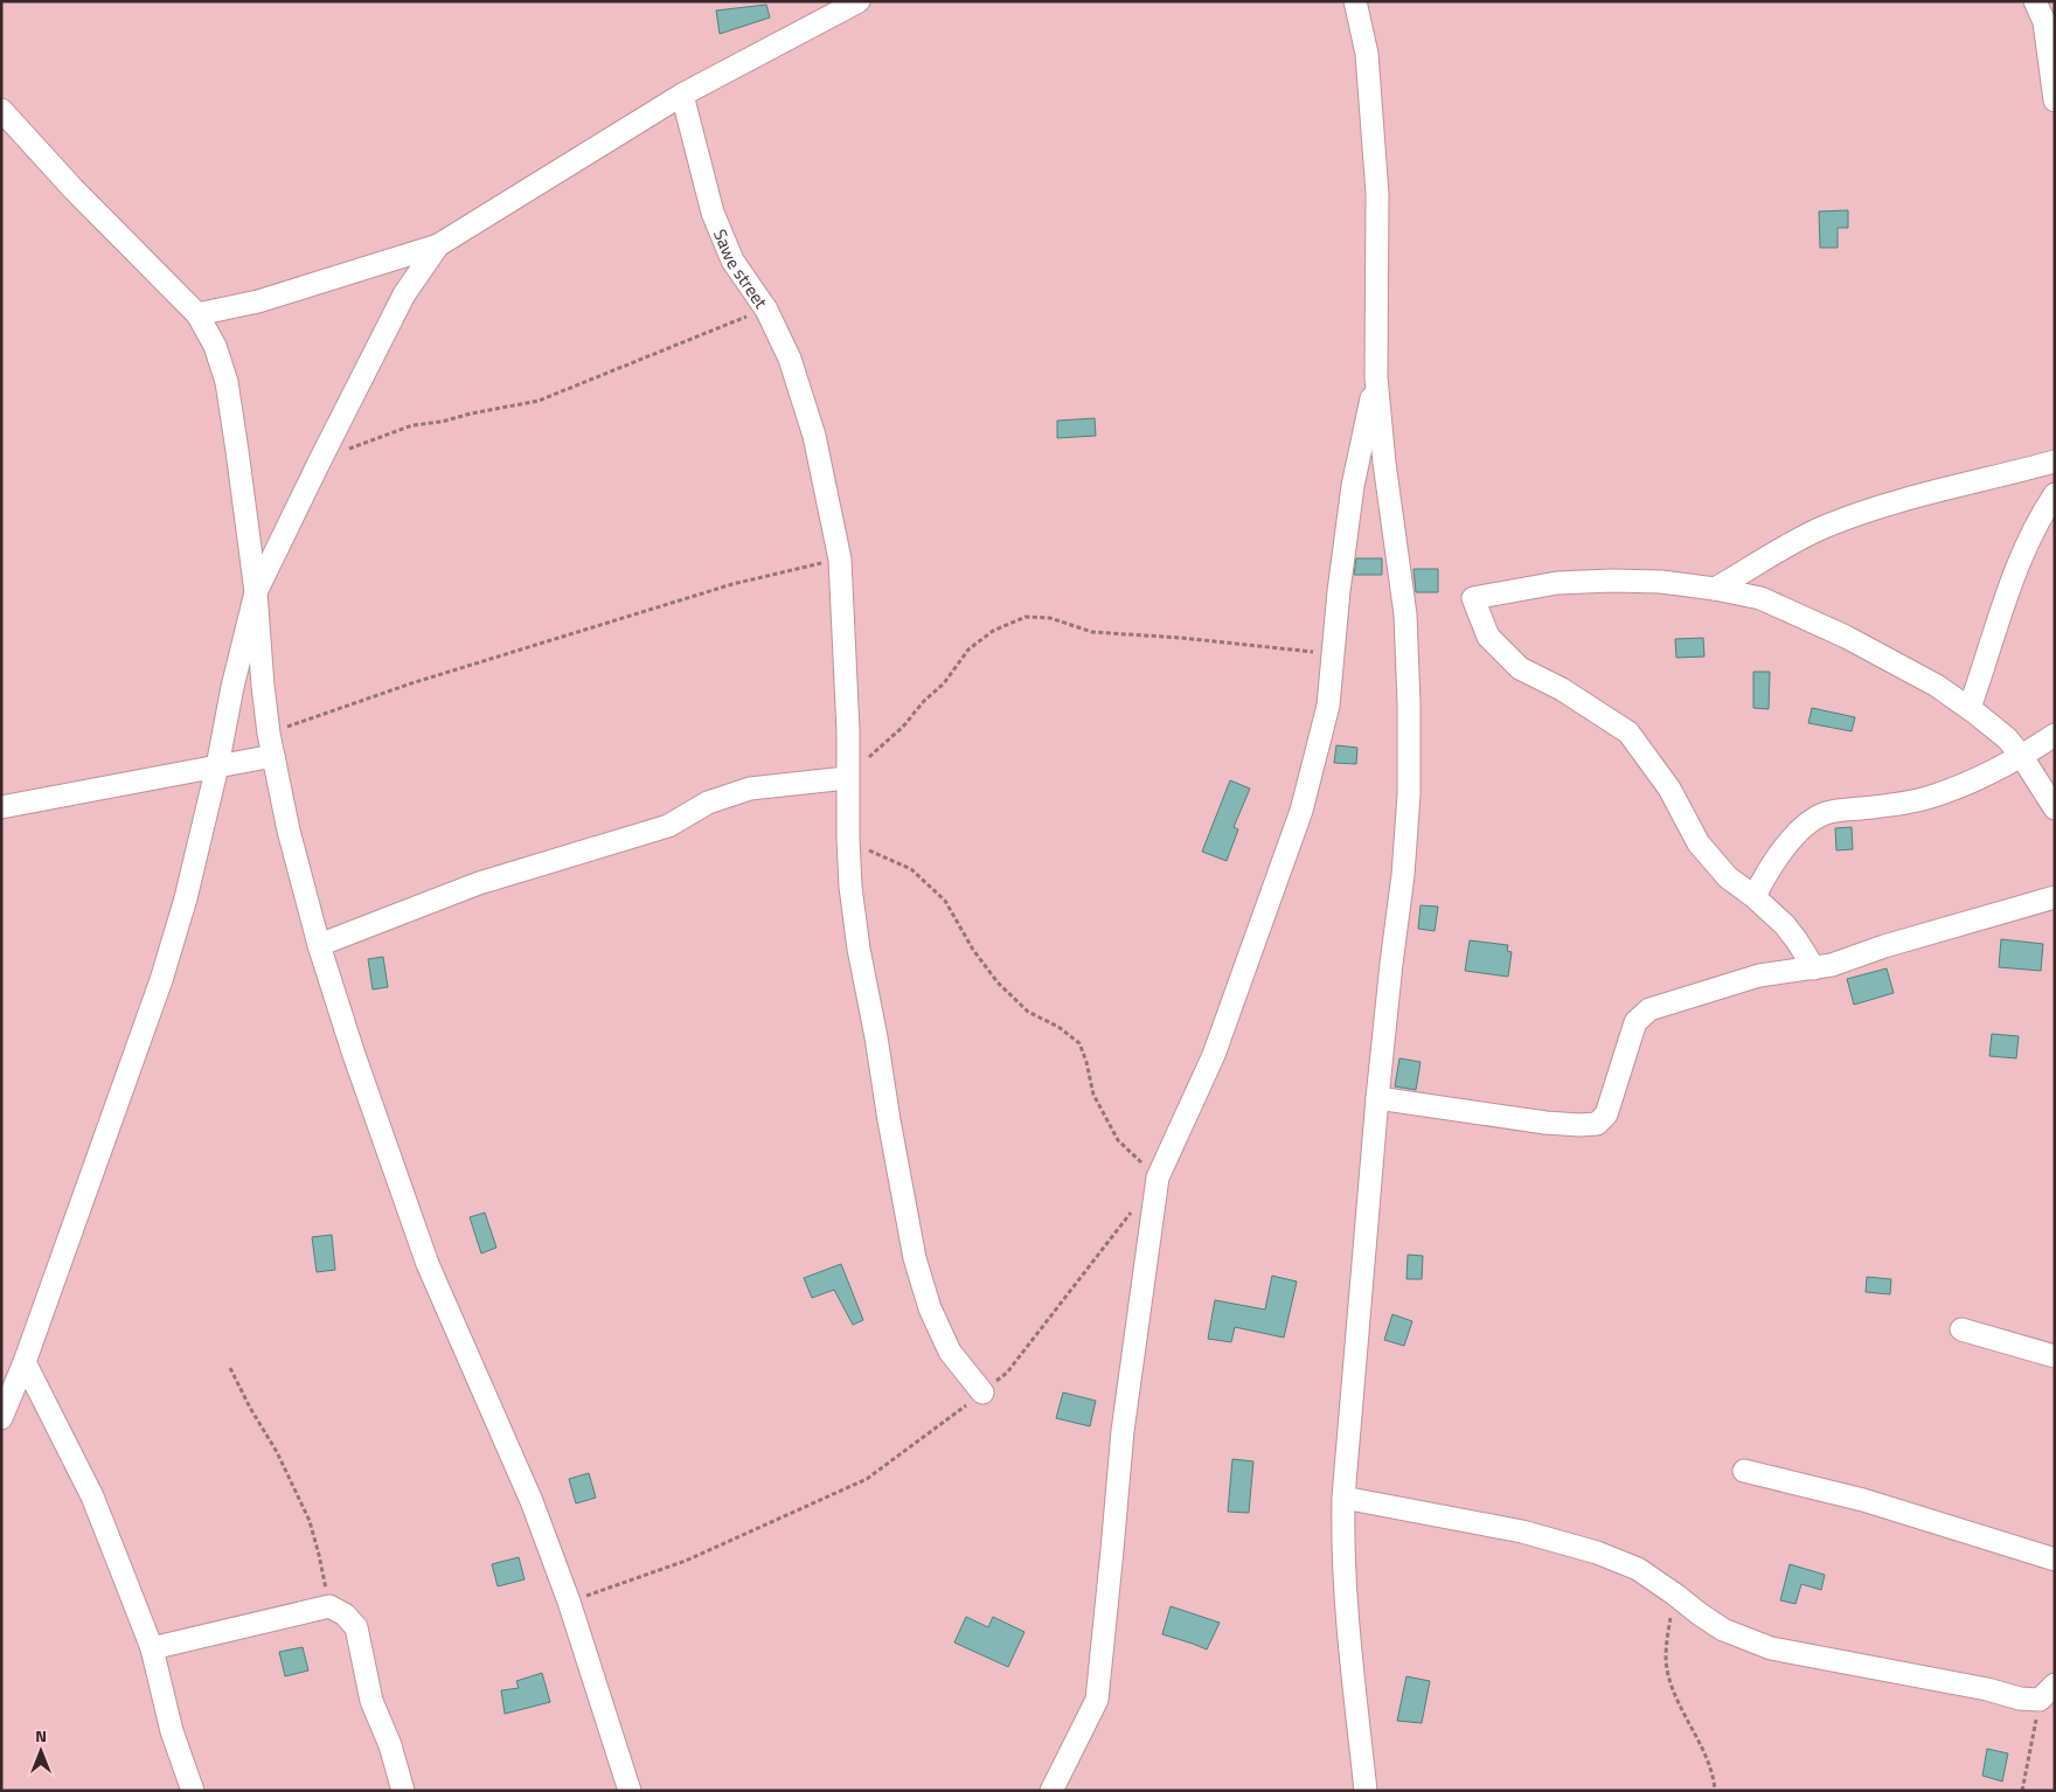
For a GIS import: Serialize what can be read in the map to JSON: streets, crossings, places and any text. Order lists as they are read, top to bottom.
{
  "streets": {
    "street": ["Sawe street"]
  },
  "north": "top"
}
